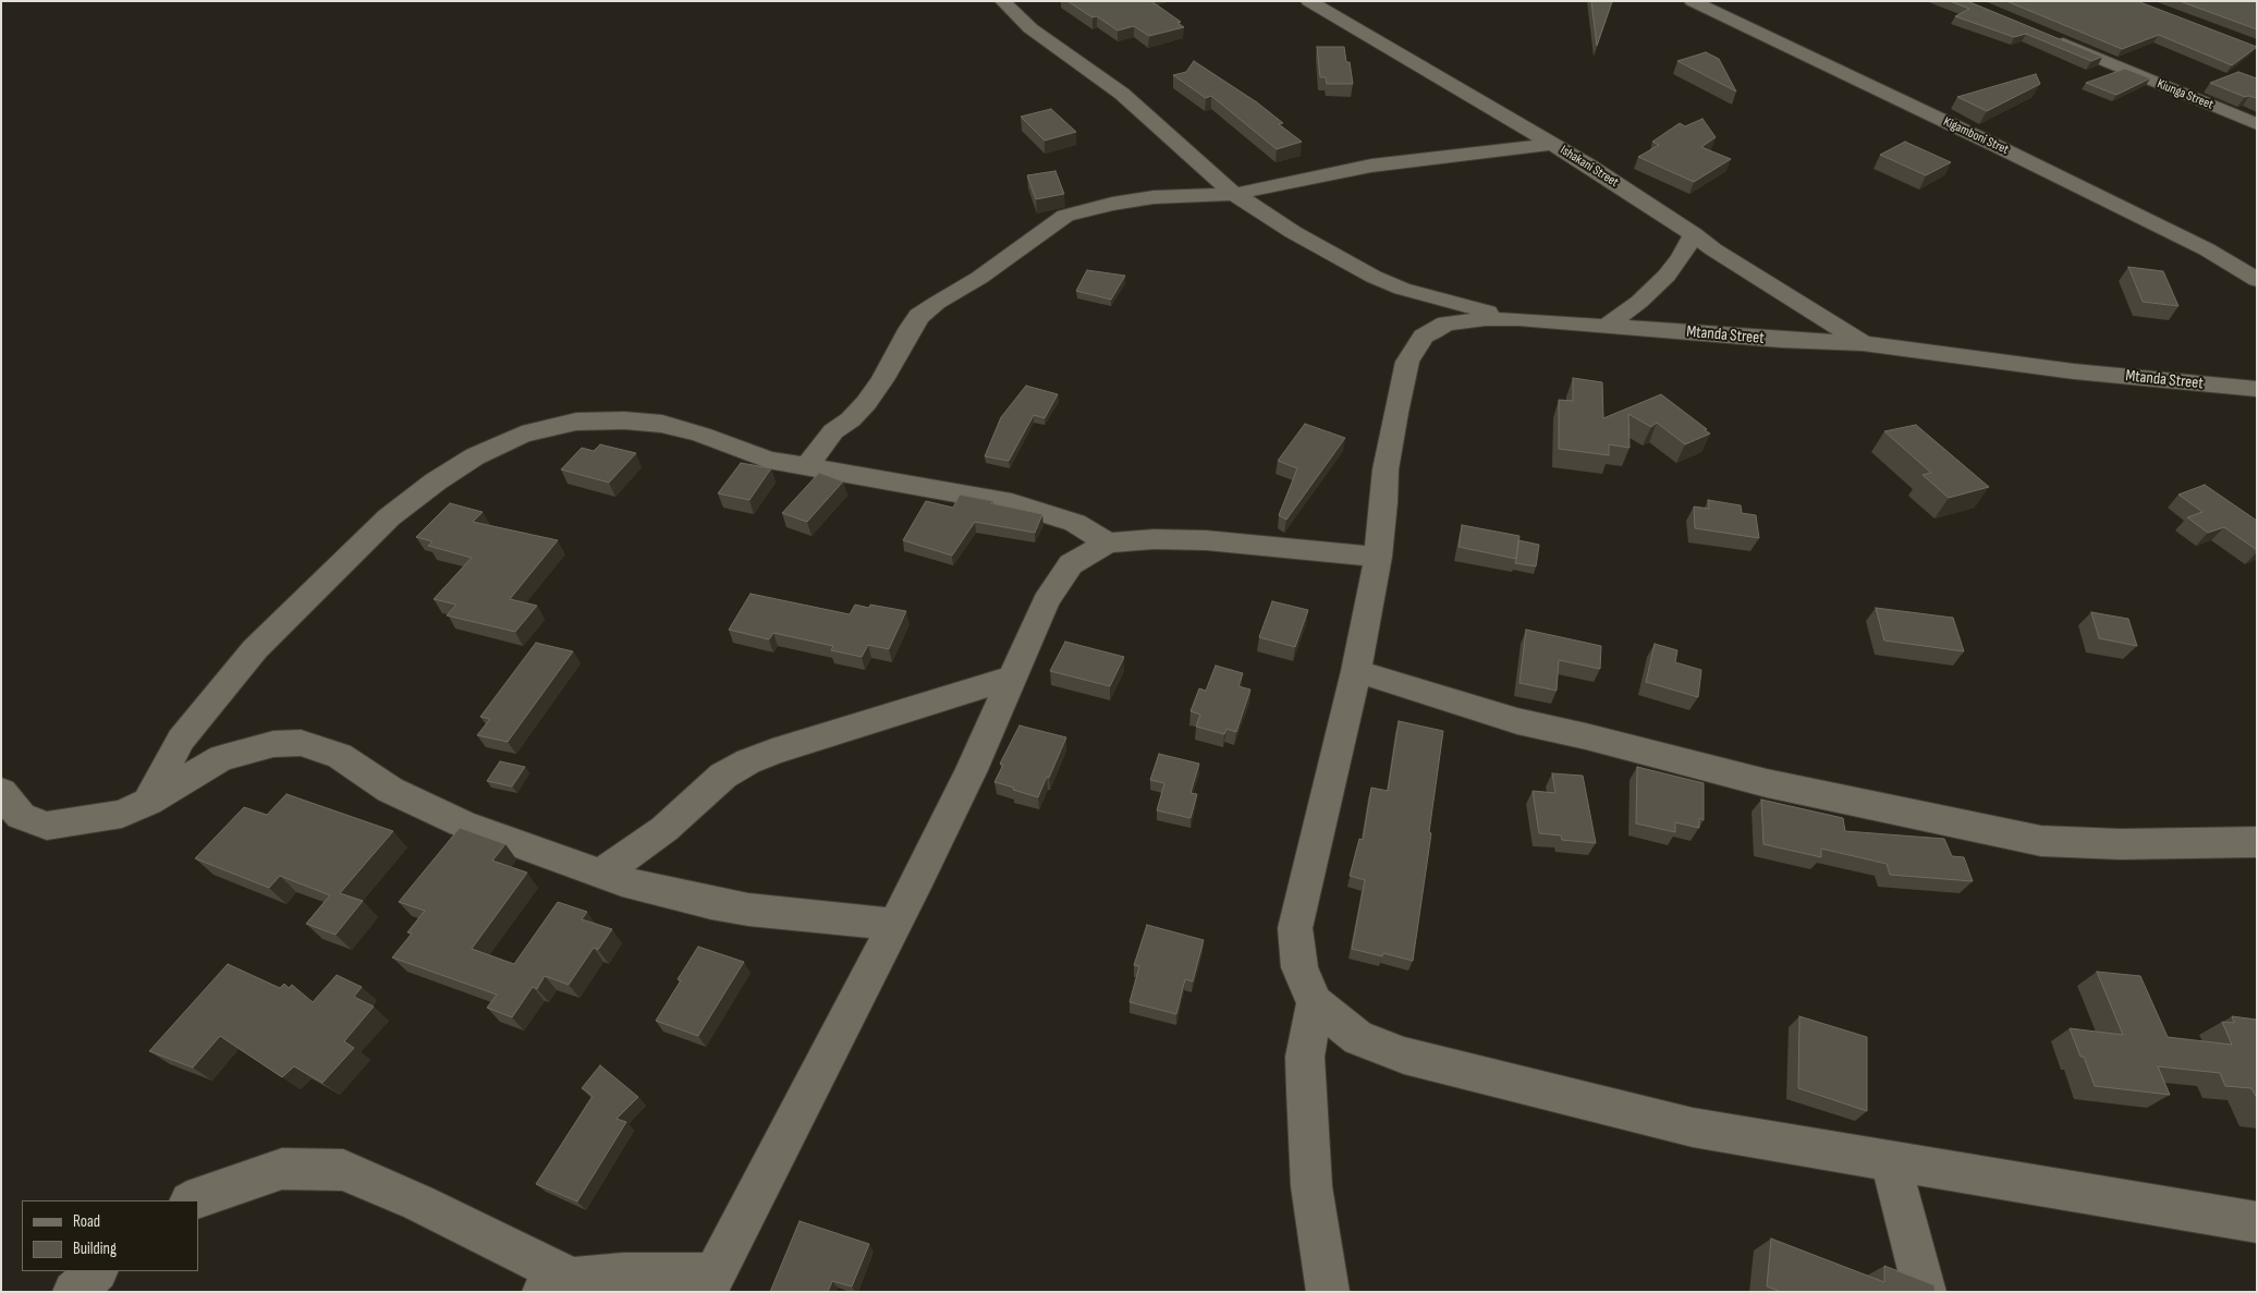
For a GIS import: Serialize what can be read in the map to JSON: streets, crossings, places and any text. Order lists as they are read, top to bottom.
{
  "streets": {
    "street": [
      "Kiunga Street",
      "Kigamboni Stret",
      "Ishakani Street",
      "Mtanda Street"
    ]
  },
  "crossings": [
    ["Ishakani Street", "Mtanda Street"]
  ],
  "legend": ["Road", "Building"]
}
